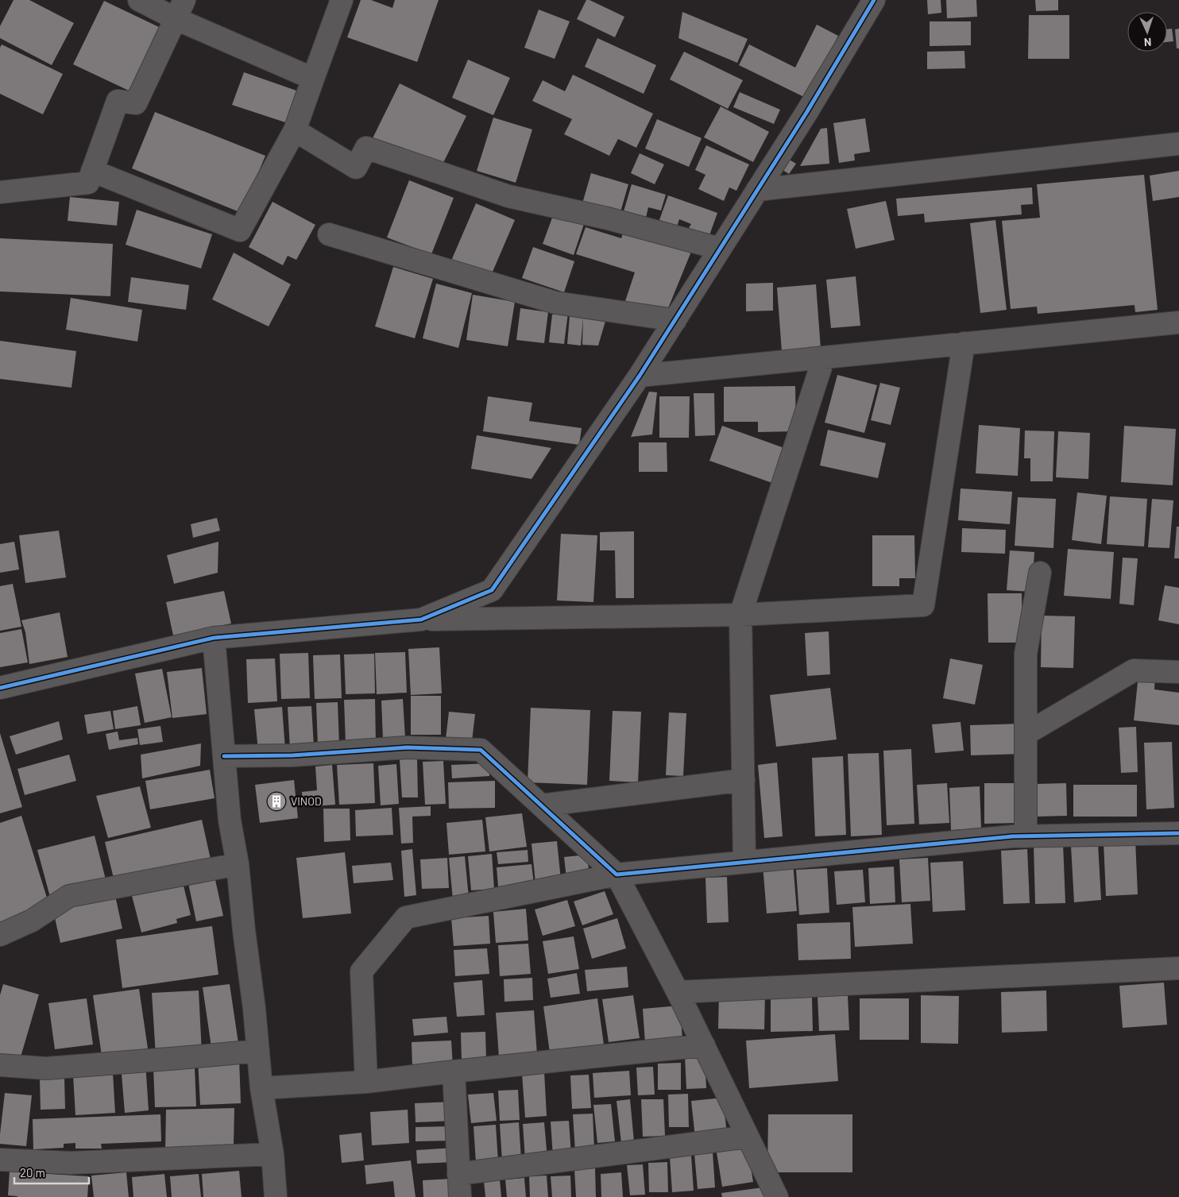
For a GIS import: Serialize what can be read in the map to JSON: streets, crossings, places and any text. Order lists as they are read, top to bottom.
{
  "places": {
    "building": ["VINOD"]
  },
  "scale_bar": "20 m",
  "north": "bottom"
}
